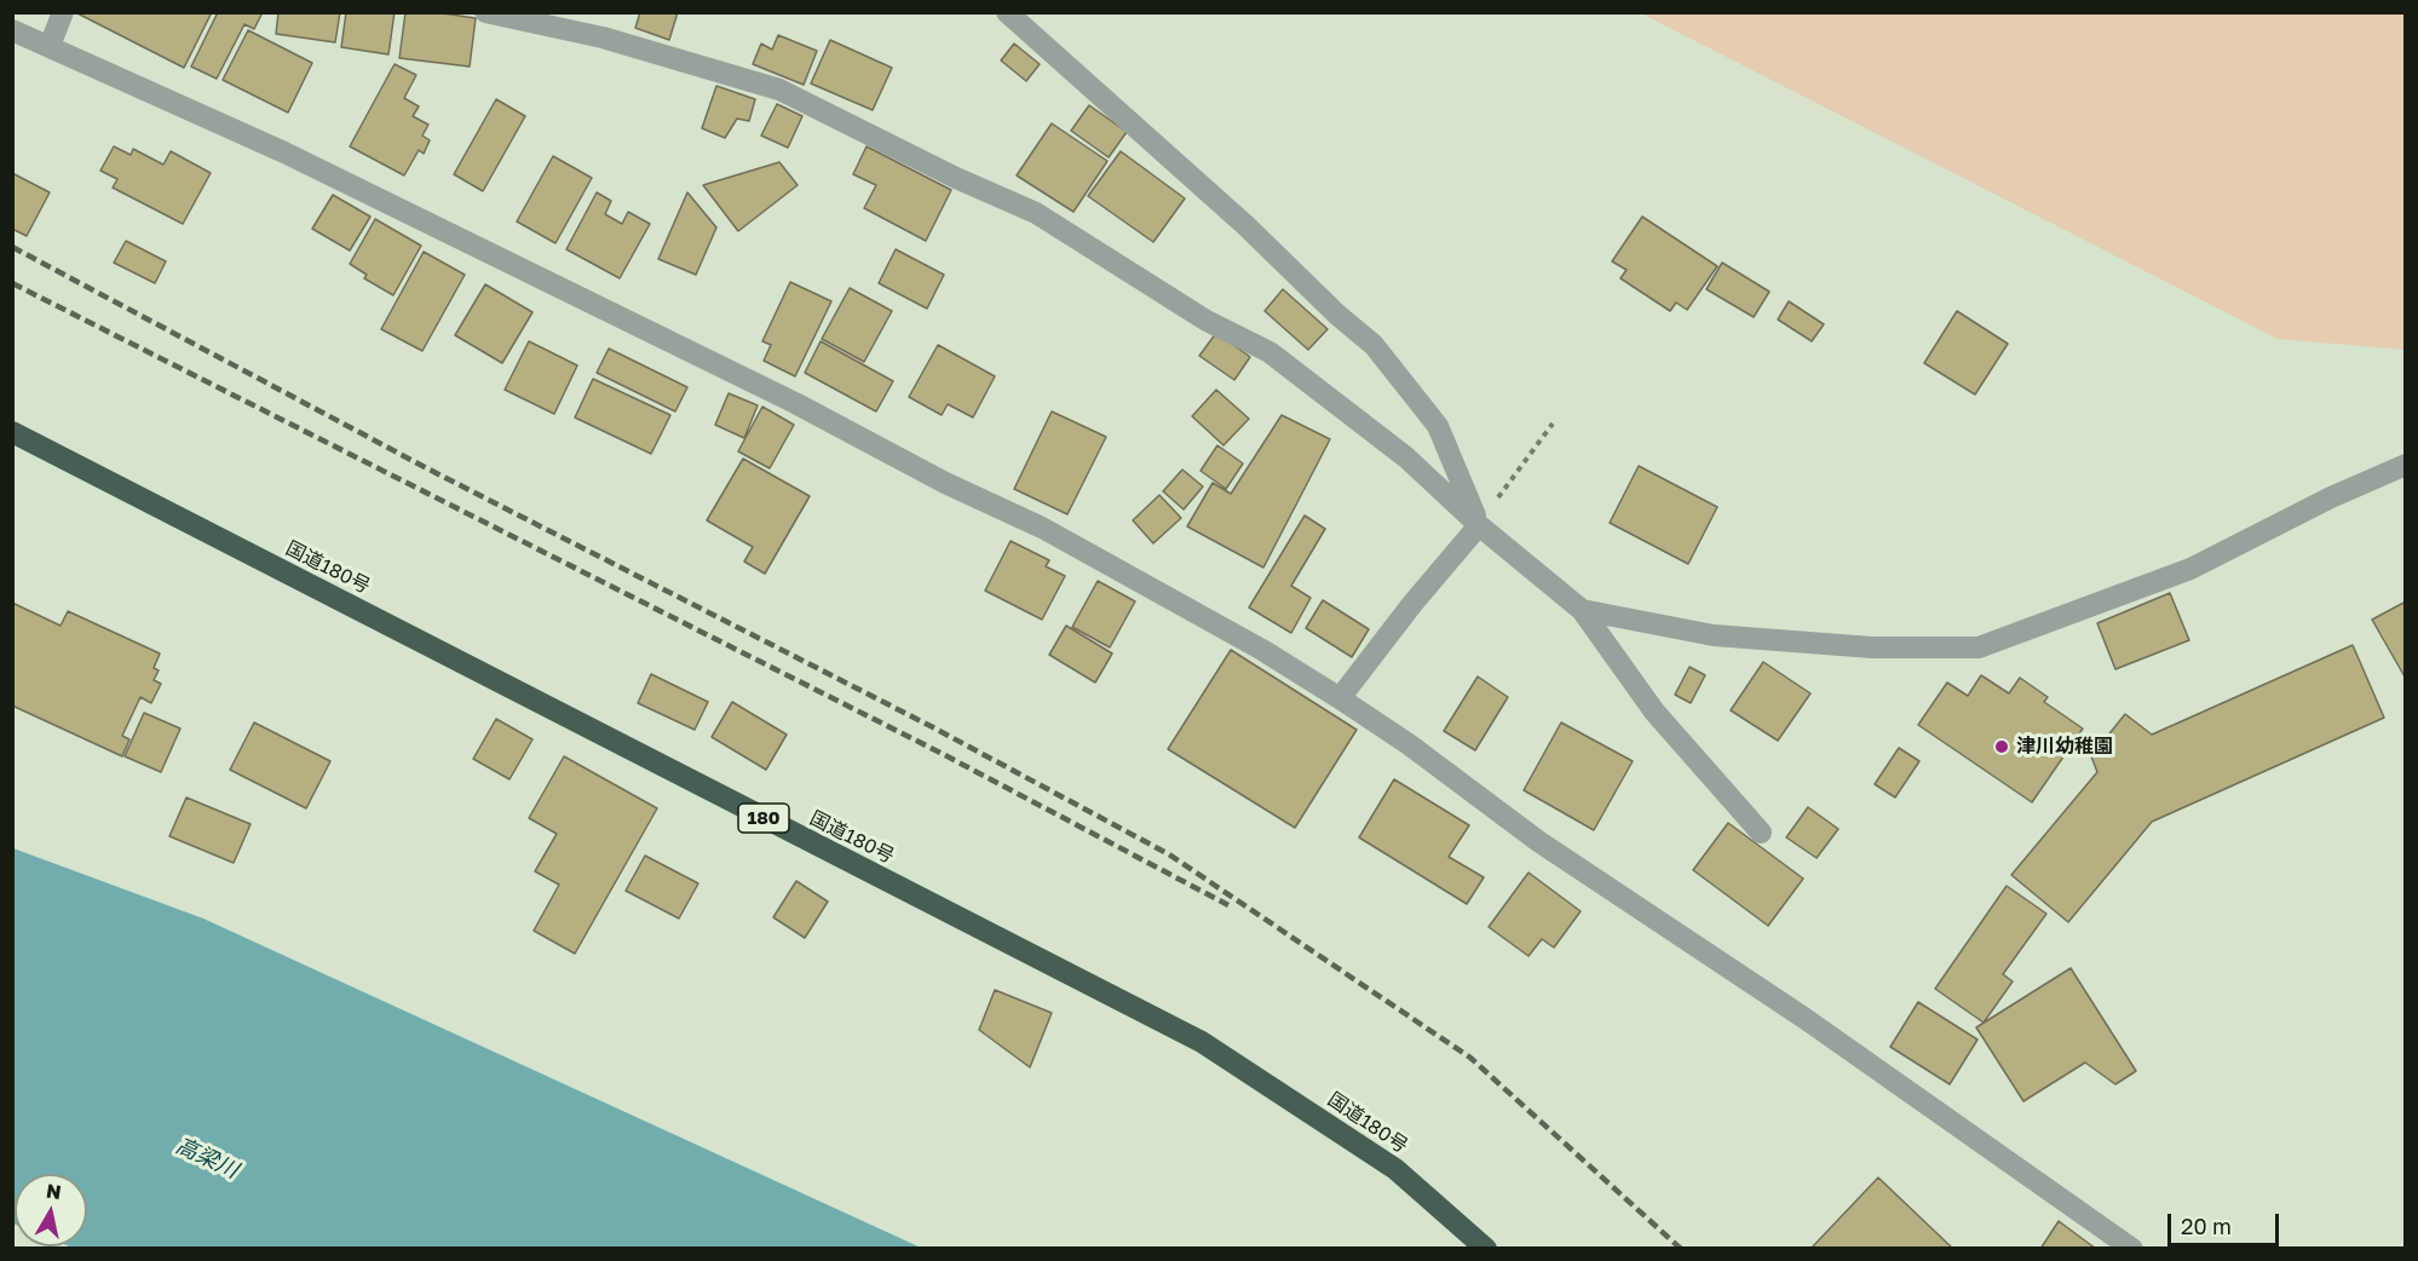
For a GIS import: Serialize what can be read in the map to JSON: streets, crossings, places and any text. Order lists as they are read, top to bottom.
{
  "streets": {
    "highway": ["国道180号", "180"]
  },
  "water": ["高梁川"],
  "places": ["津川幼稚園"],
  "scale_bar": "20 m",
  "north": "top"
}
